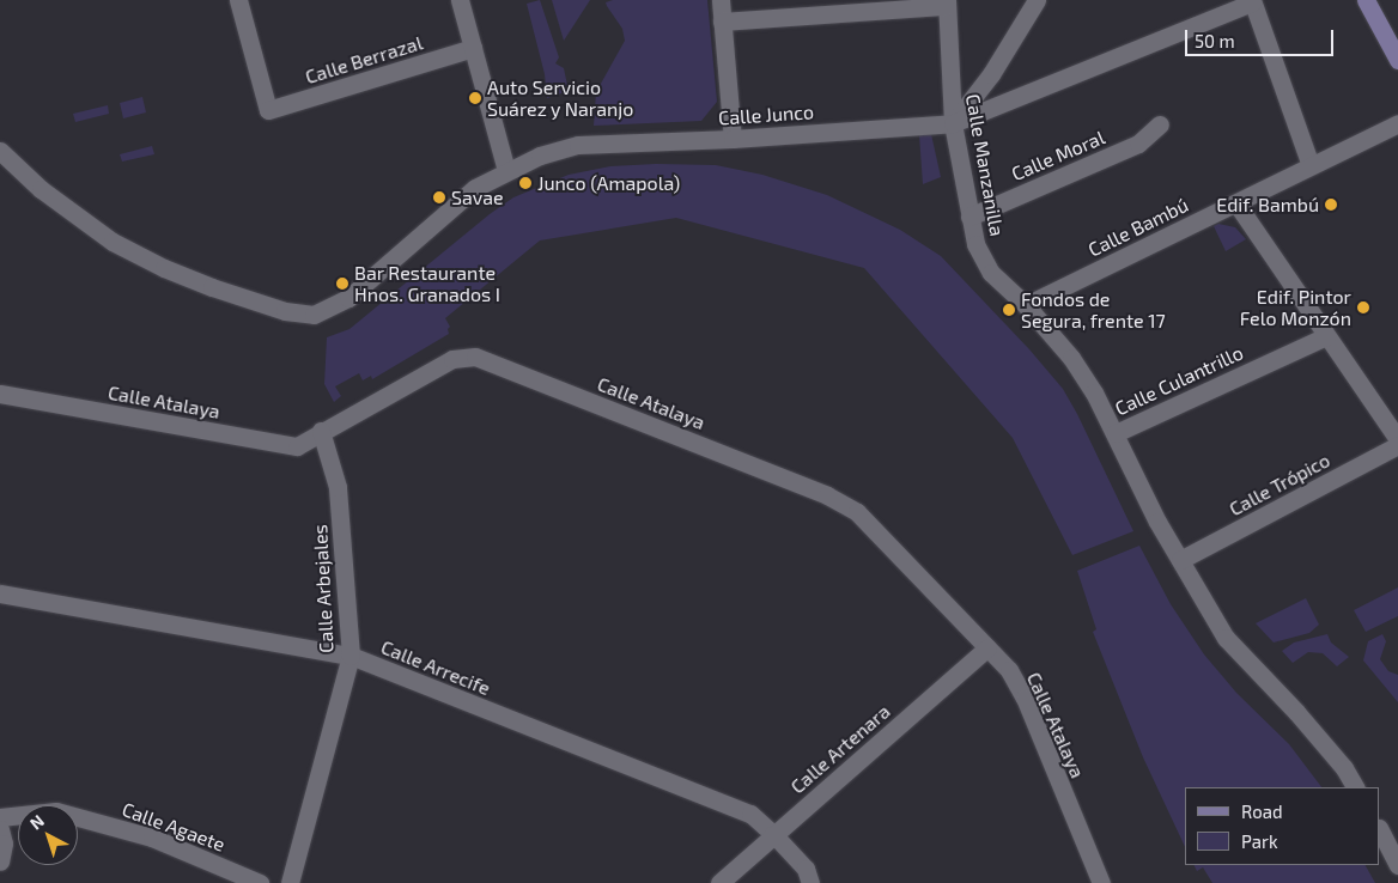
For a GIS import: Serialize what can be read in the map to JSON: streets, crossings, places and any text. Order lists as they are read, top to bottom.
{
  "streets": {
    "street": [
      "Calle Berrazal",
      "Calle Junco",
      "Calle Moral",
      "Calle Manzanilla",
      "Calle Bambú",
      "Calle Culantrillo",
      "Calle Atalaya",
      "Calle Trópico",
      "Calle Arbejales",
      "Calle Arrecife",
      "Calle Artenara",
      "Calle Agaete"
    ]
  },
  "crossings": [
    ["Calle Junco", "Calle Manzanilla"],
    ["Calle Moral", "Calle Manzanilla"],
    ["Calle Manzanilla", "Calle Bambú"],
    ["Calle Manzanilla", "Calle Culantrillo"],
    ["Calle Manzanilla", "Calle Trópico"],
    ["Calle Atalaya", "Calle Arbejales"],
    ["Calle Atalaya", "Calle Artenara"],
    ["Calle Arbejales", "Calle Arrecife"],
    ["Calle Arrecife", "Calle Artenara"]
  ],
  "places": [
    "Auto Servicio Suárez y Naranjo",
    "Junco (Amapola)",
    "Savae",
    "Edif. Bambú",
    "Bar Restaurante Hnos. Granados I",
    "Edif. Pintor Felo Monzón",
    "Fondos de Segura, frente 17"
  ],
  "legend": ["Road", "Park"],
  "scale_bar": "50 m",
  "north": "top left"
}
